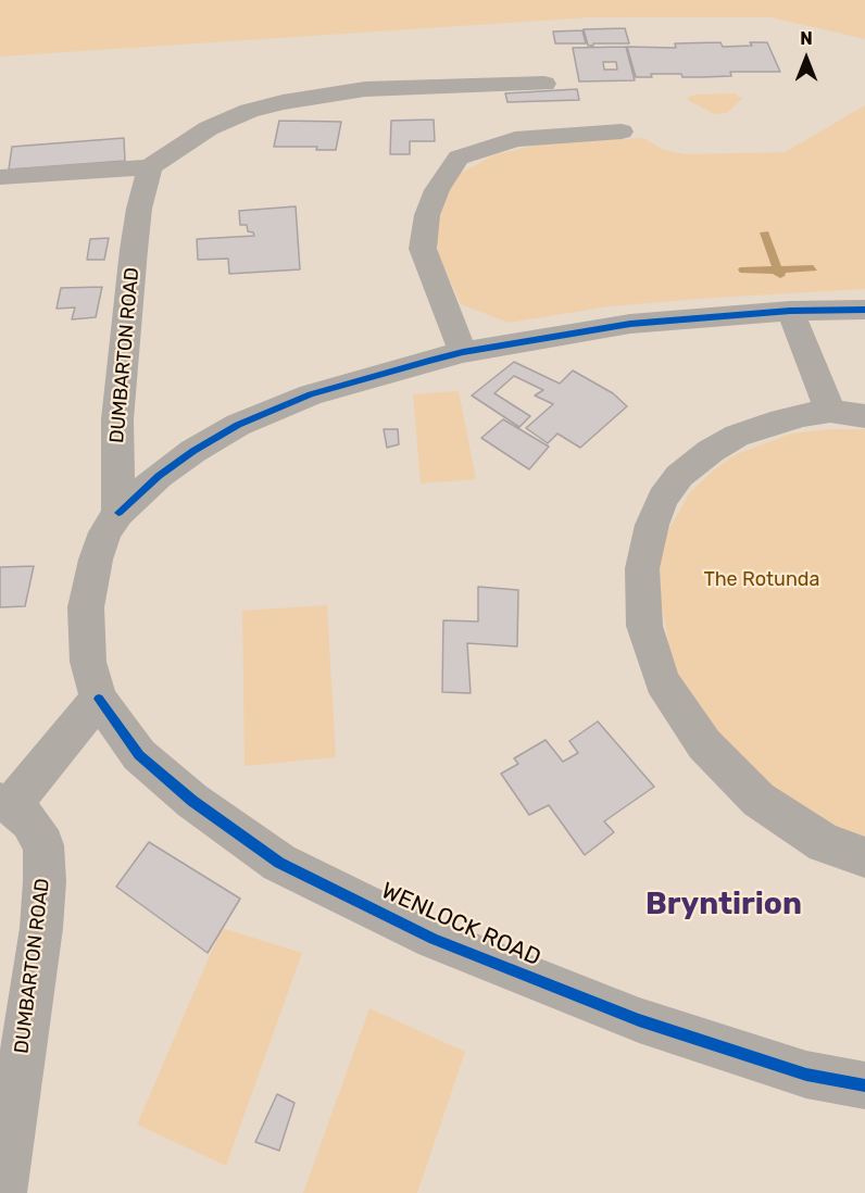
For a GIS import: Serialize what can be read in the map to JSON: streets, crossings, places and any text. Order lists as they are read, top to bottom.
{
  "streets": {
    "street": ["DUMBARTON ROAD", "WENLOCK ROAD"]
  },
  "crossings": [
    ["DUMBARTON ROAD", "WENLOCK ROAD"]
  ],
  "districts": ["Bryntirion"],
  "parks": ["The Rotunda"],
  "north": "top"
}
